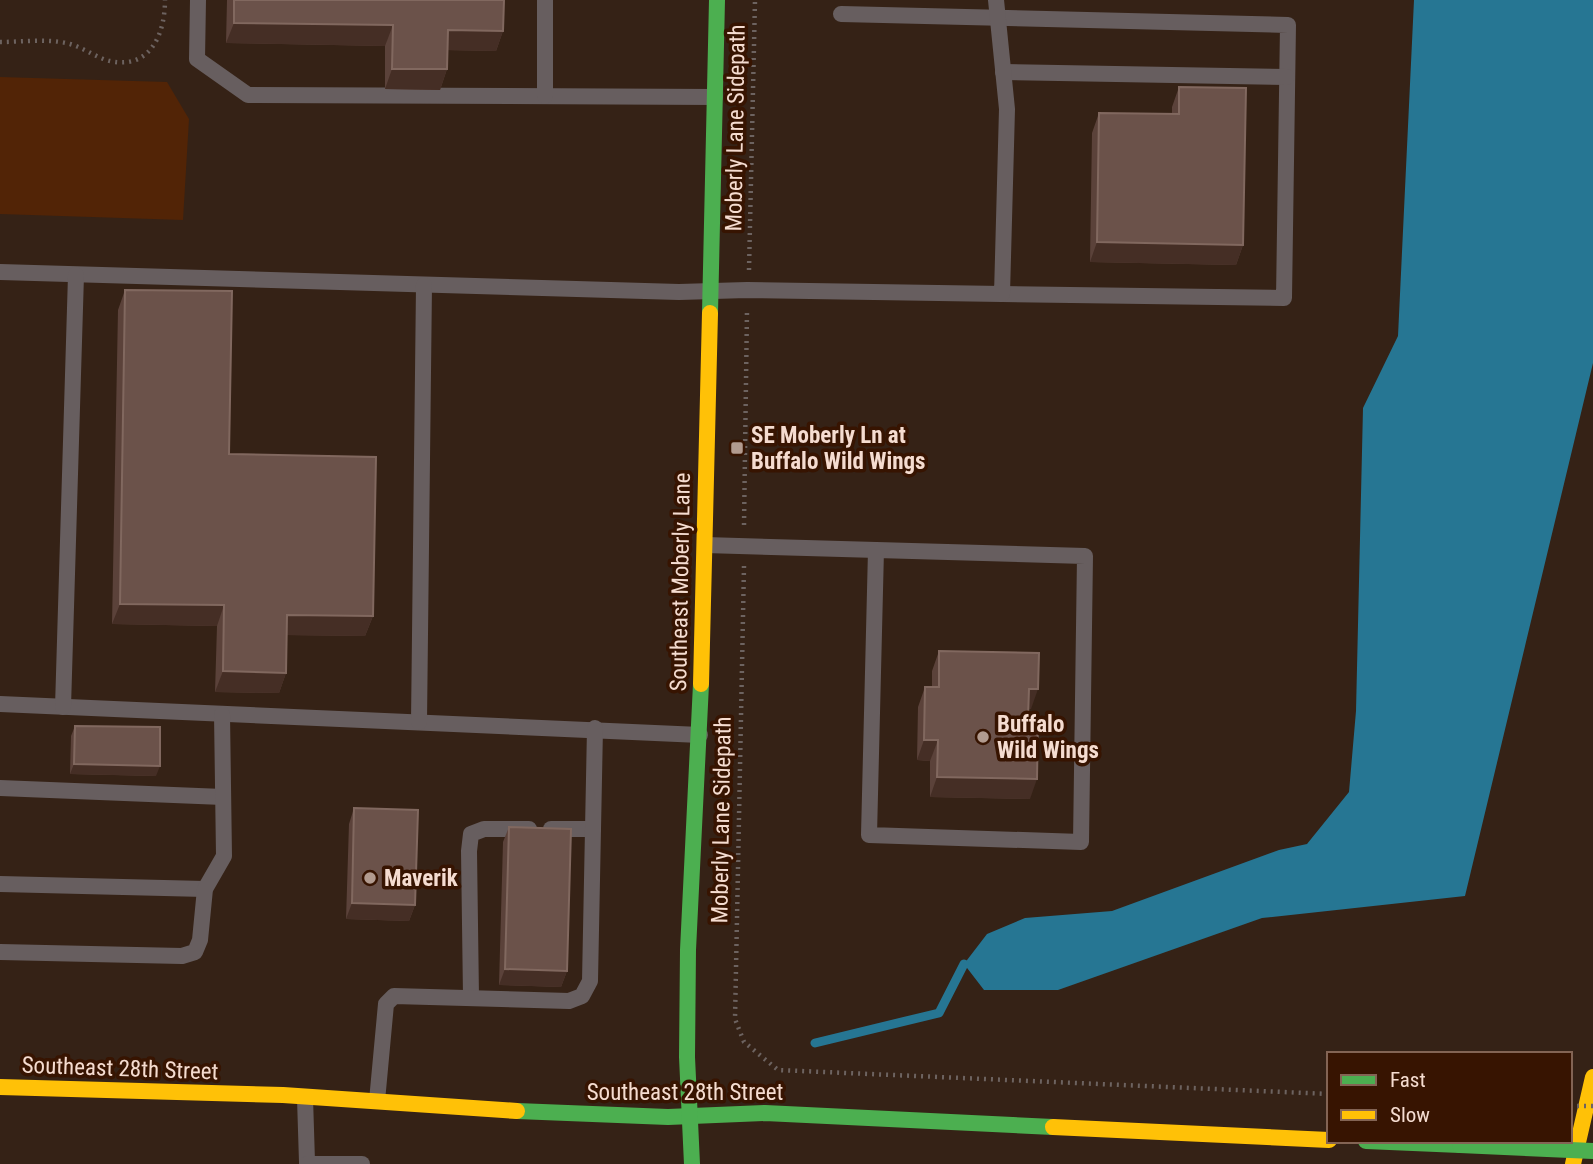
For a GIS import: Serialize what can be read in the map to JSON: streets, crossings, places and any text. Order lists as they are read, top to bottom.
{
  "streets": {
    "main road": ["Southeast Moberly Lane", "Southeast 28th Street"],
    "path": ["Moberly Lane Sidepath"]
  },
  "crossings": [
    ["Southeast Moberly Lane", "Southeast 28th Street"]
  ],
  "places": {
    "transit": ["SE Moberly Ln at Buffalo Wild Wings"],
    "other": ["Buffalo Wild Wings", "Maverik"]
  },
  "legend": ["Fast", "Slow"]
}
